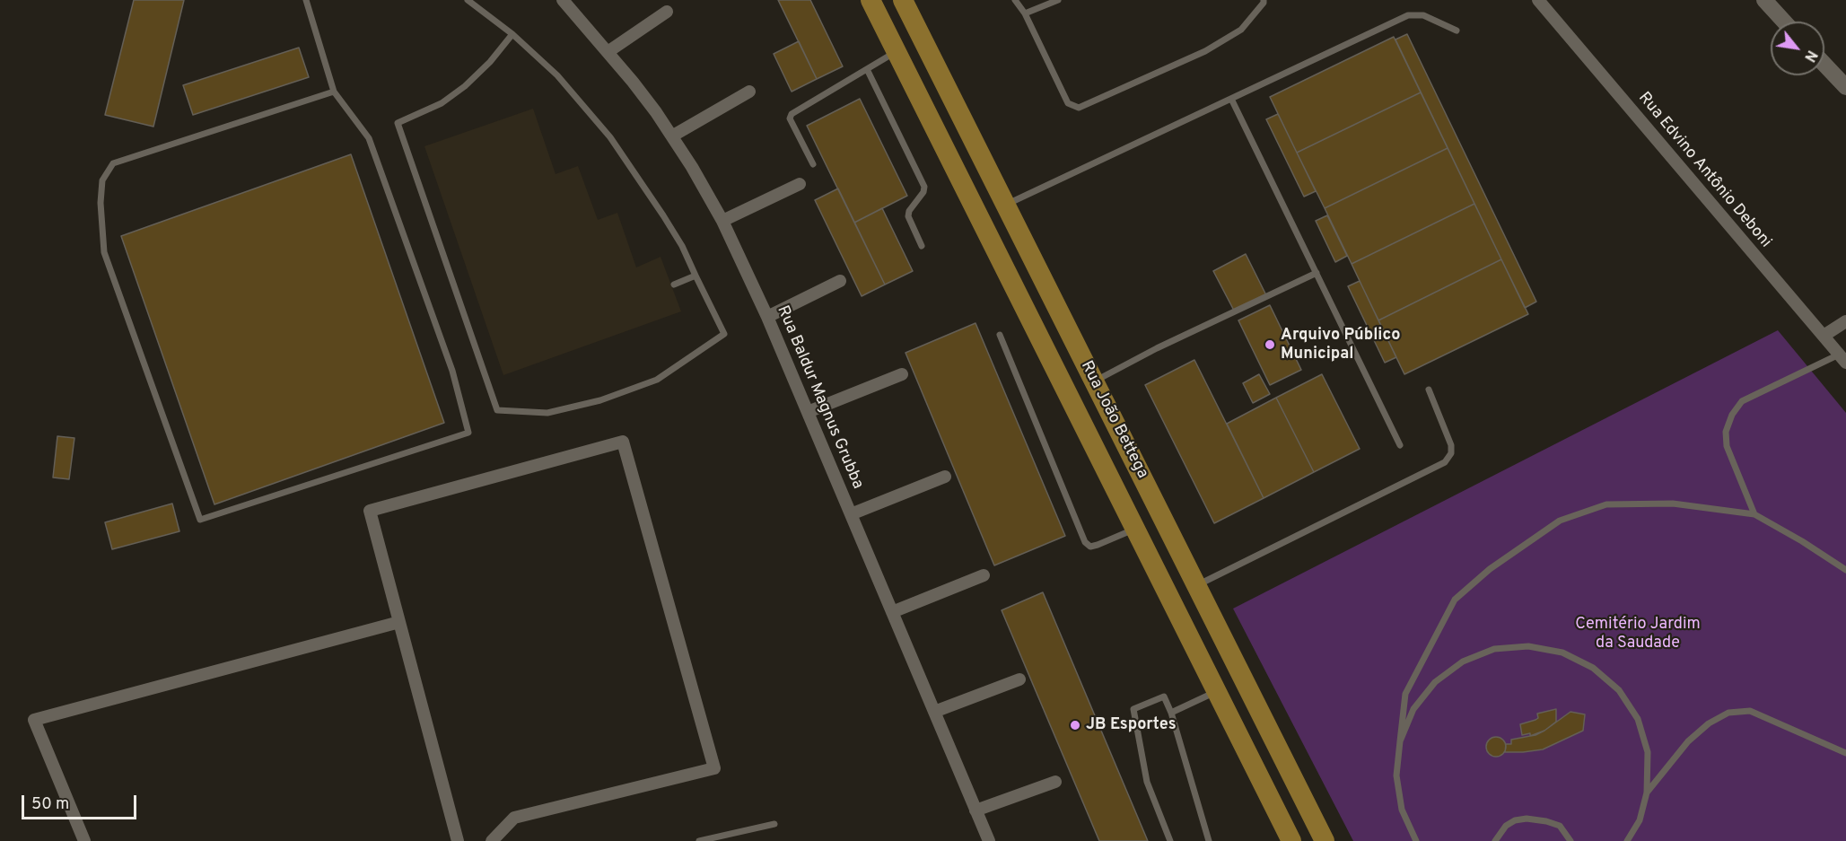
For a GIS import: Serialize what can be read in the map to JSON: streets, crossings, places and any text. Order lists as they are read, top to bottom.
{
  "streets": {
    "main road": ["Rua João Bettega"],
    "street": ["Rua Edvino Antônio Deboni", "Rua Baldur Magnus Grubba"]
  },
  "parks": ["Cemitério Jardim da Saudade"],
  "places": ["Arquivo Público Municipal", "JB Esportes"],
  "scale_bar": "50 m",
  "north": "bottom right"
}
